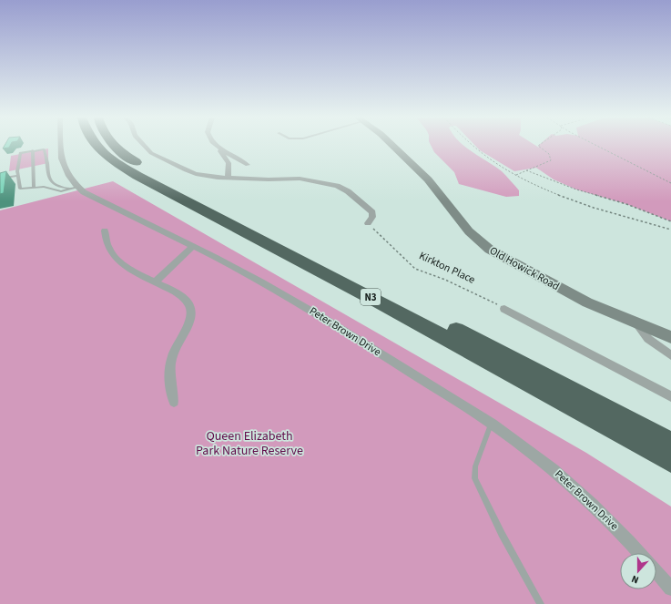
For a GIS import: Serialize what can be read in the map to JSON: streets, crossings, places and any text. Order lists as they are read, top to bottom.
{
  "streets": {
    "highway": ["N3"],
    "main road": ["Old Howick Road"],
    "street": ["Peter Brown Drive"],
    "path": ["Kirkton Place"]
  },
  "parks": ["Queen Elizabeth Park Nature Reserve"],
  "north": "bottom"
}
